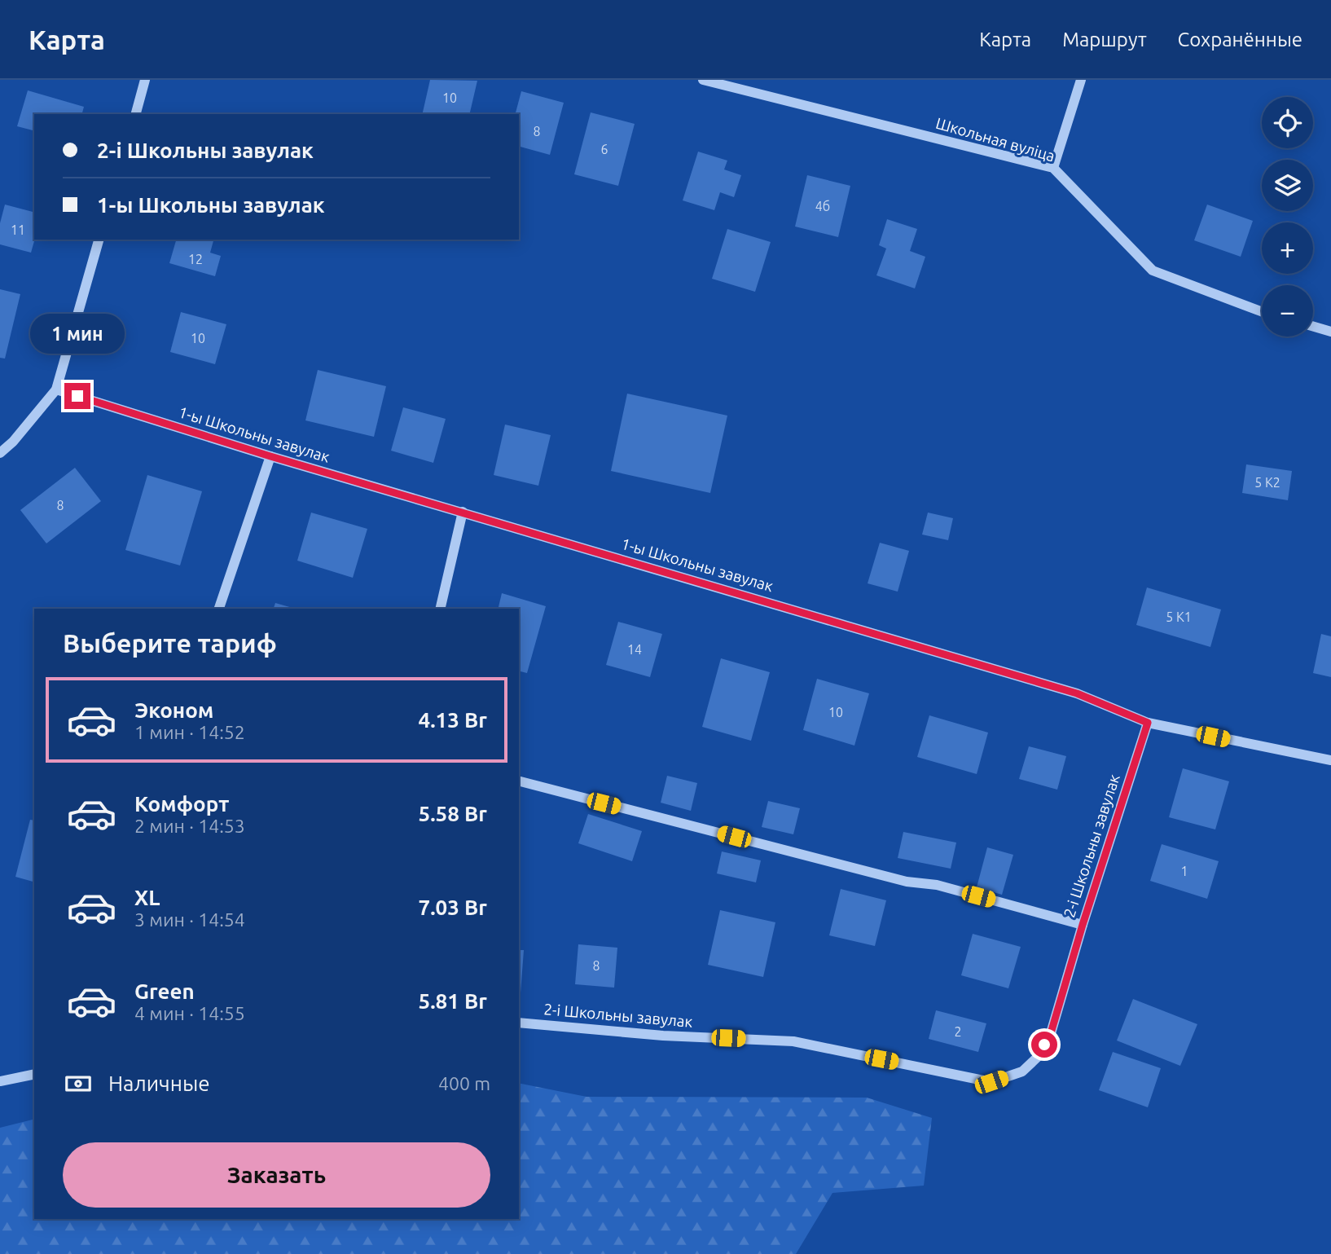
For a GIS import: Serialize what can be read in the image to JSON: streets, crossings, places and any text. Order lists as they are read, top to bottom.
{
  "streets": {
    "street": ["Школьная вуліца", "1-ы Школьны завулак", "2-і Школьны завулак"]
  },
  "crossings": [
    ["1-ы Школьны завулак", "2-і Школьны завулак"]
  ],
  "house_numbers": [
    "10",
    "8",
    "6",
    "4б",
    "11",
    "12",
    "10",
    "5 К2",
    "8",
    "5 К1",
    "14",
    "10",
    "1",
    "8",
    "2"
  ],
  "page": {
    "header": "Карта",
    "nav": ["Карта", "Маршрут", "Сохранённые"],
    "map_buttons": ["+", "−"],
    "banner": ["2-і Школьны завулак", "1-ы Школьны завулак"],
    "bubble": "1 мин",
    "heading": "Выберите тариф",
    "list": [
      {
        "name": "Эконом",
        "note": "1 мин · 14:52",
        "value": "4.13 Br"
      },
      {
        "name": "Комфорт",
        "note": "2 мин · 14:53",
        "value": "5.58 Br"
      },
      {
        "name": "XL",
        "note": "3 мин · 14:54",
        "value": "7.03 Br"
      },
      {
        "name": "Green",
        "note": "4 мин · 14:55",
        "value": "5.81 Br"
      }
    ],
    "pay": ["Наличные", "400 m"],
    "buttons": "Заказать"
  }
}
